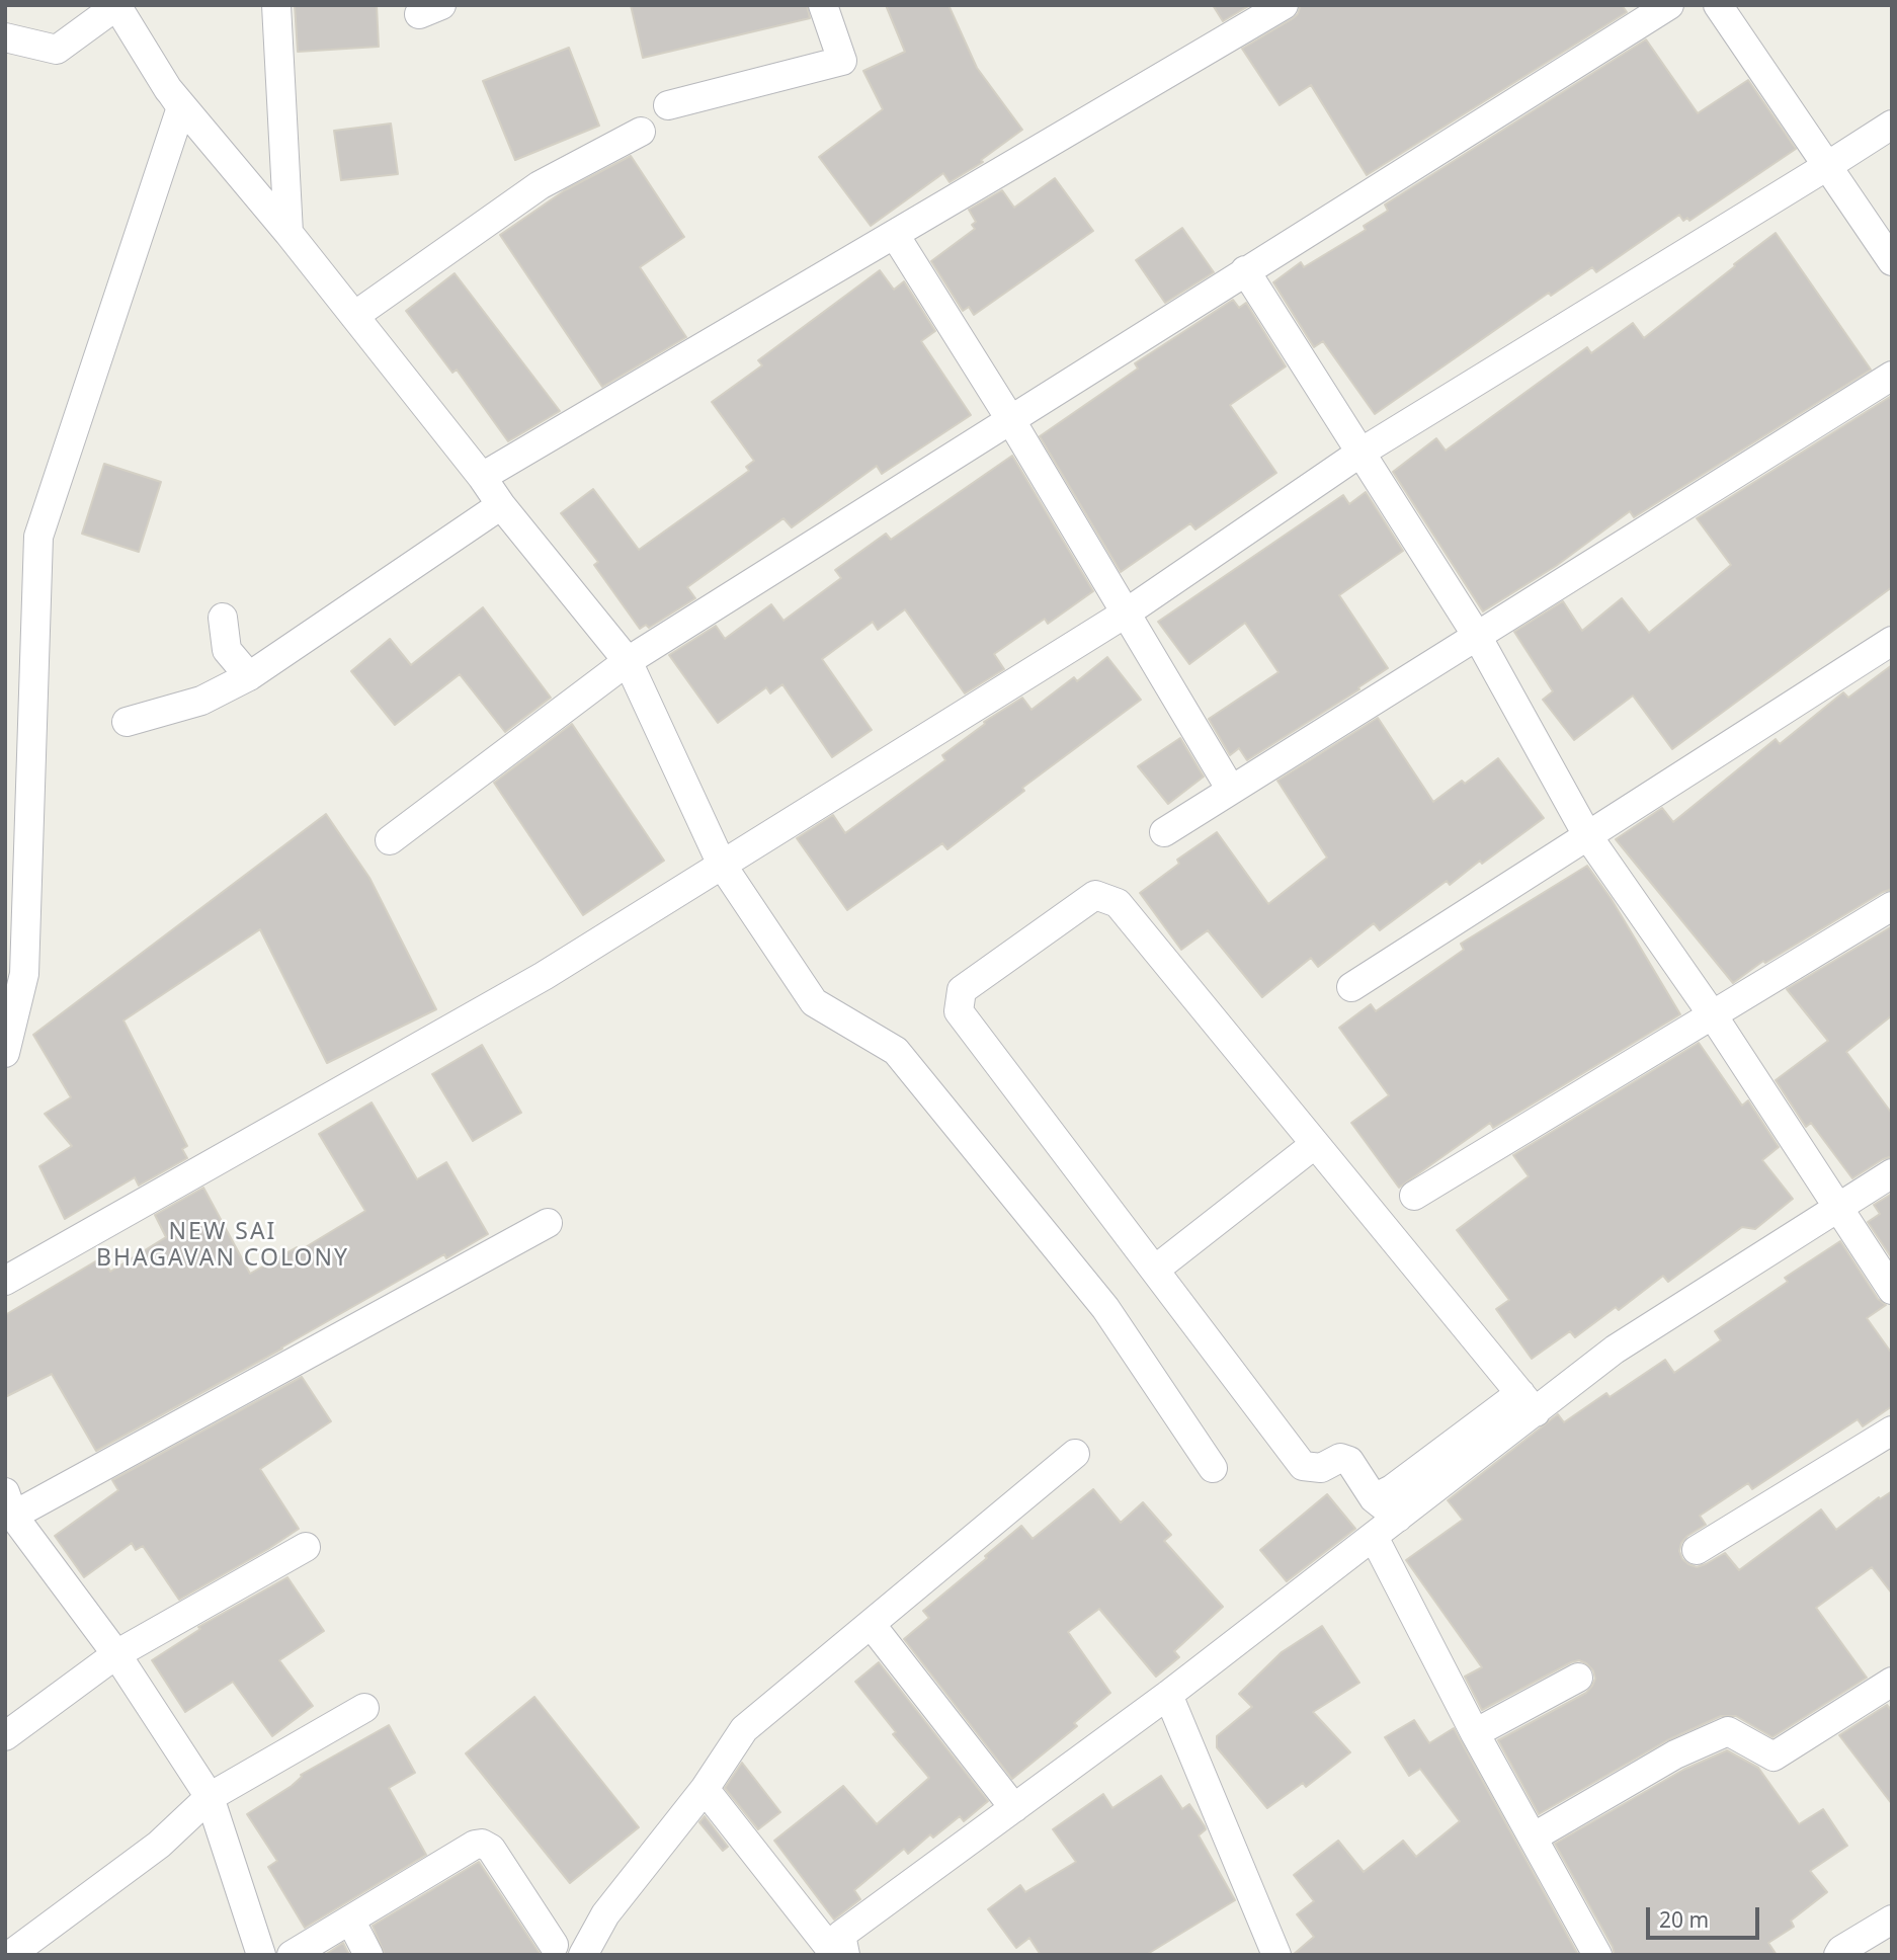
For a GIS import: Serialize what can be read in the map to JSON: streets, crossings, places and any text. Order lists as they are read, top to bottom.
{
  "districts": ["NEW SAI BHAGAVAN COLONY"],
  "scale_bar": "20 m"
}
